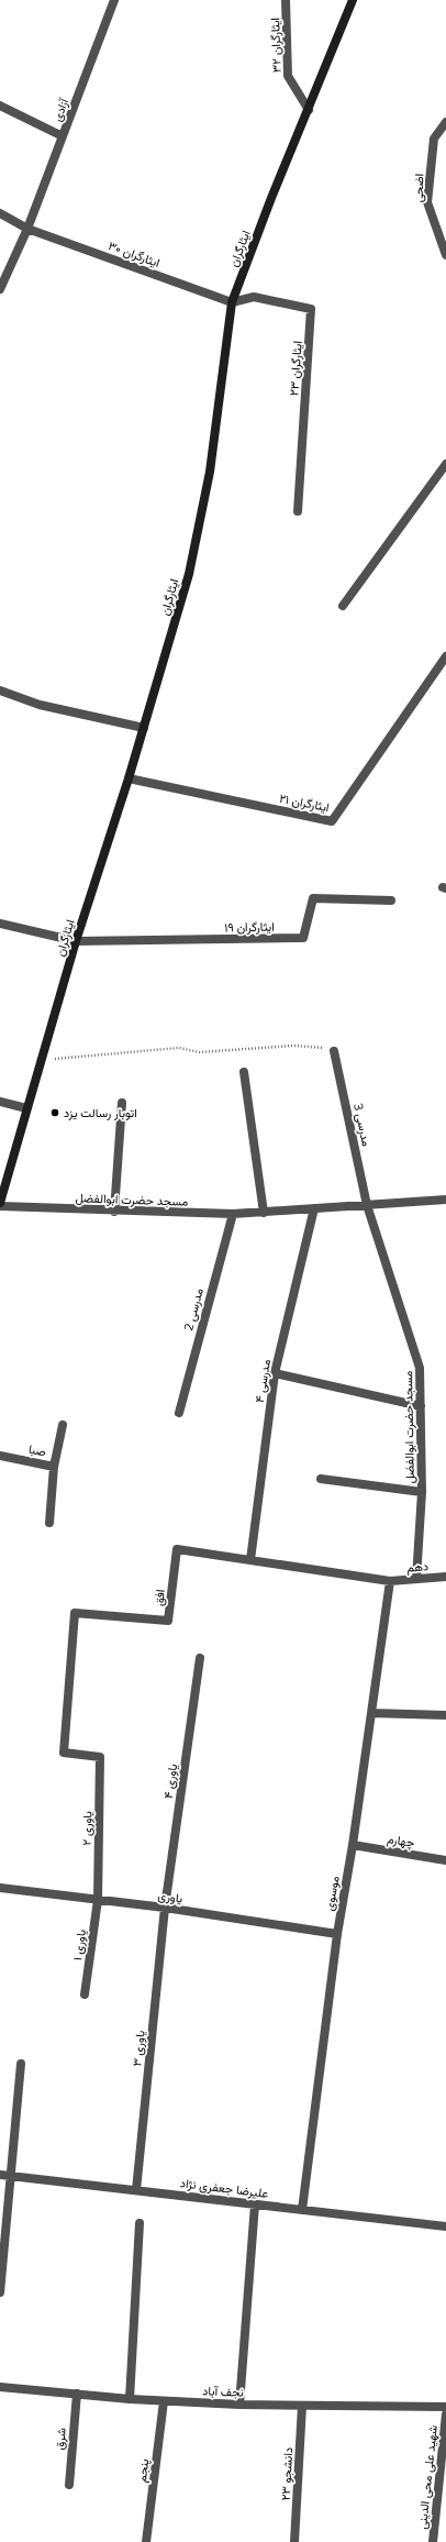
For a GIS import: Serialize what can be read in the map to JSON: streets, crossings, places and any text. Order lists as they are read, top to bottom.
{
  "streets": {
    "main road": ["ایثارگران"],
    "street": [
      "ایثارگران ۳۲",
      "آزادی",
      "اضحی",
      "ایثارگران ۳۰",
      "ایثارگران ۲۳",
      "ایثارگران ۲۱",
      "ایثارگران ۱‍۹",
      "مدرسی 3",
      "مسجد حضرت ابوالفضل",
      "مدرسی 2",
      "مدرسی ۴",
      "صبا",
      "دهم",
      "افق",
      "یاوری ۴",
      "یاوری ۲",
      "چهارم",
      "موسوی",
      "یاوری",
      "یاوری ۱",
      "یاوری ۳",
      "علیرضا جعفری نژاد",
      "نجف آباد",
      "شرق",
      "پنجم",
      "دانشجو ۲۳",
      "شهید علی محی الدینی"
    ]
  },
  "crossings": [
    ["ایثارگران ۳۲", "ایثارگران"],
    ["آزادی", "ایثارگران ۳۰"],
    ["ایثارگران", "ایثارگران ۳۰"],
    ["ایثارگران", "ایثارگران ۲۳"],
    ["ایثارگران", "ایثارگران ۲۱"],
    ["ایثارگران", "ایثارگران ۱‍۹"],
    ["ایثارگران ۳۰", "ایثارگران ۲۳"],
    ["مدرسی 3", "مسجد حضرت ابوالفضل"],
    ["مسجد حضرت ابوالفضل", "مدرسی 2"],
    ["مسجد حضرت ابوالفضل", "مدرسی ۴"],
    ["مسجد حضرت ابوالفضل", "دهم"],
    ["مدرسی ۴", "افق"],
    ["دهم", "افق"],
    ["دهم", "موسوی"],
    ["افق", "یاوری ۲"],
    ["افق", "موسوی"],
    ["یاوری ۴", "یاوری"],
    ["یاوری ۴", "یاوری ۳"],
    ["یاوری ۲", "یاوری"],
    ["یاوری ۲", "یاوری ۱"],
    ["چهارم", "موسوی"],
    ["موسوی", "یاوری"],
    ["موسوی", "علیرضا جعفری نژاد"],
    ["یاوری", "یاوری ۱"],
    ["یاوری", "یاوری ۳"],
    ["یاوری ۳", "علیرضا جعفری نژاد"],
    ["نجف آباد", "شرق"],
    ["نجف آباد", "پنجم"],
    ["نجف آباد", "دانشجو ۲۳"]
  ],
  "places": ["اتوبار رسالت یزد"]
}
